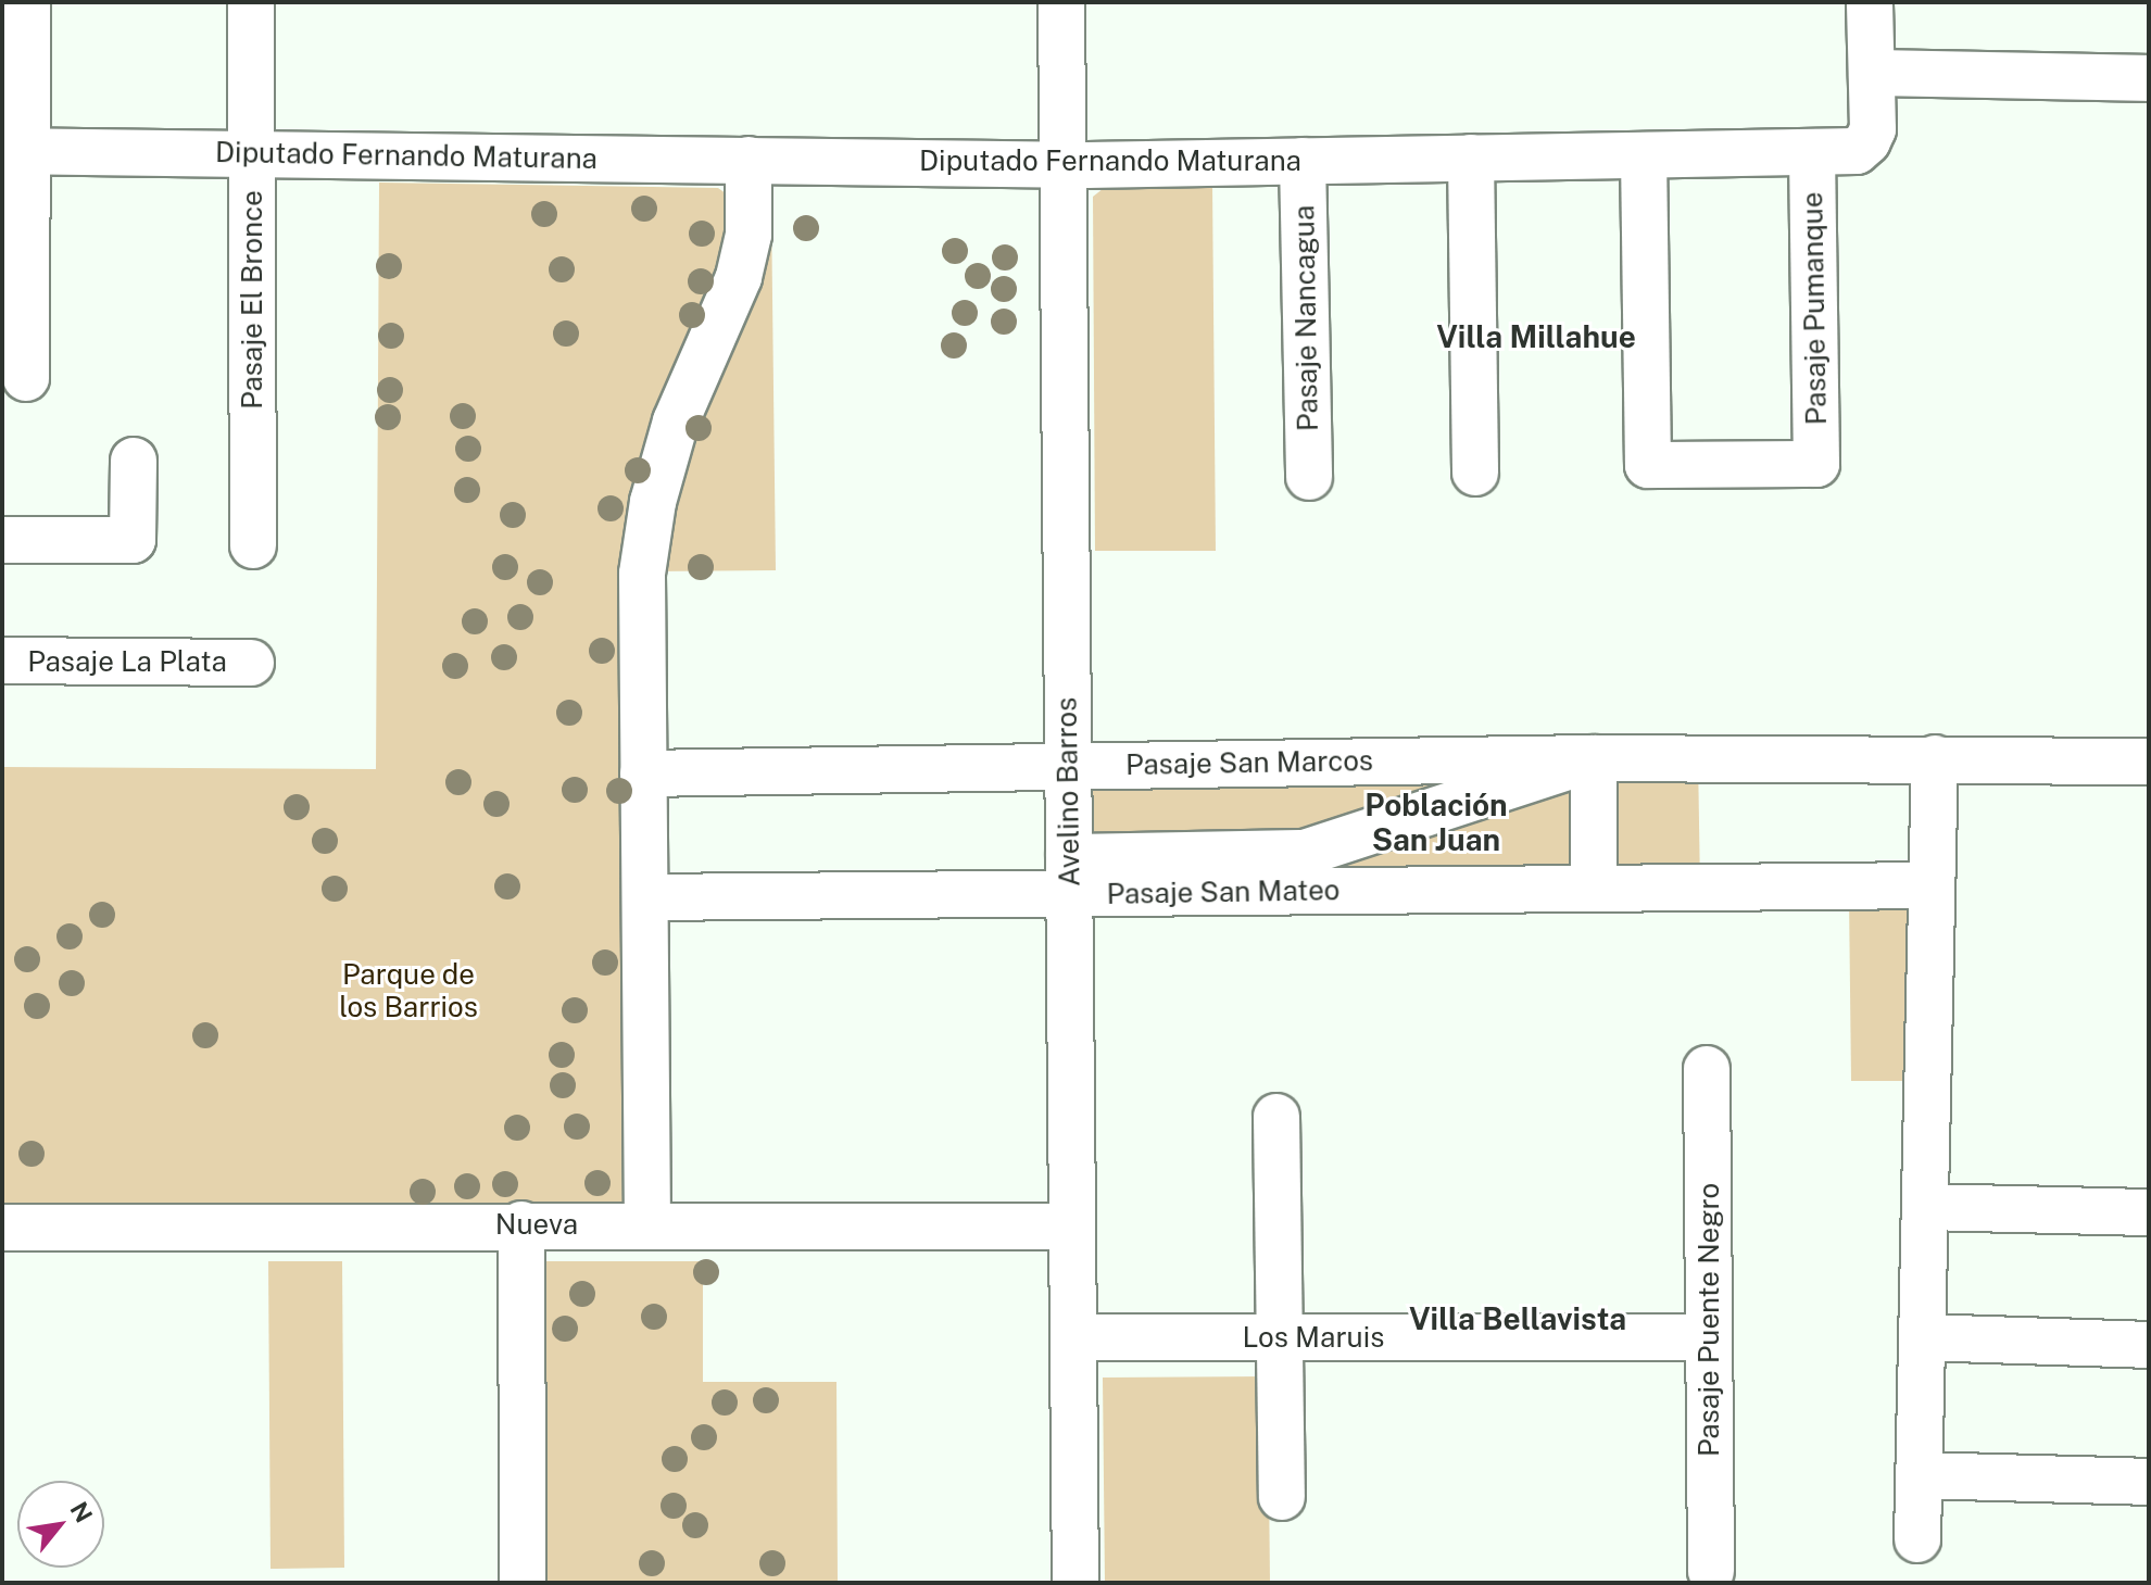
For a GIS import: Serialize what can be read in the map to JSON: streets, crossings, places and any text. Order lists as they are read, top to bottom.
{
  "streets": {
    "street": [
      "Diputado Fernando Maturana",
      "Pasaje El Bronce",
      "Pasaje Pumanque",
      "Pasaje Nancagua",
      "Pasaje La Plata",
      "Pasaje San Marcos",
      "Avelino Barros",
      "Pasaje San Mateo",
      "Nueva",
      "Pasaje Puente Negro",
      "Los Maruis"
    ]
  },
  "crossings": [
    ["Diputado Fernando Maturana", "Pasaje El Bronce"],
    ["Diputado Fernando Maturana", "Pasaje Pumanque"],
    ["Diputado Fernando Maturana", "Pasaje Nancagua"],
    ["Diputado Fernando Maturana", "Avelino Barros"],
    ["Pasaje San Marcos", "Avelino Barros"],
    ["Avelino Barros", "Pasaje San Mateo"],
    ["Avelino Barros", "Nueva"],
    ["Avelino Barros", "Los Maruis"],
    ["Pasaje Puente Negro", "Los Maruis"]
  ],
  "districts": ["Villa Millahue", "Población San Juan", "Villa Bellavista"],
  "parks": ["Parque de los Barrios"],
  "north": "top right"
}
